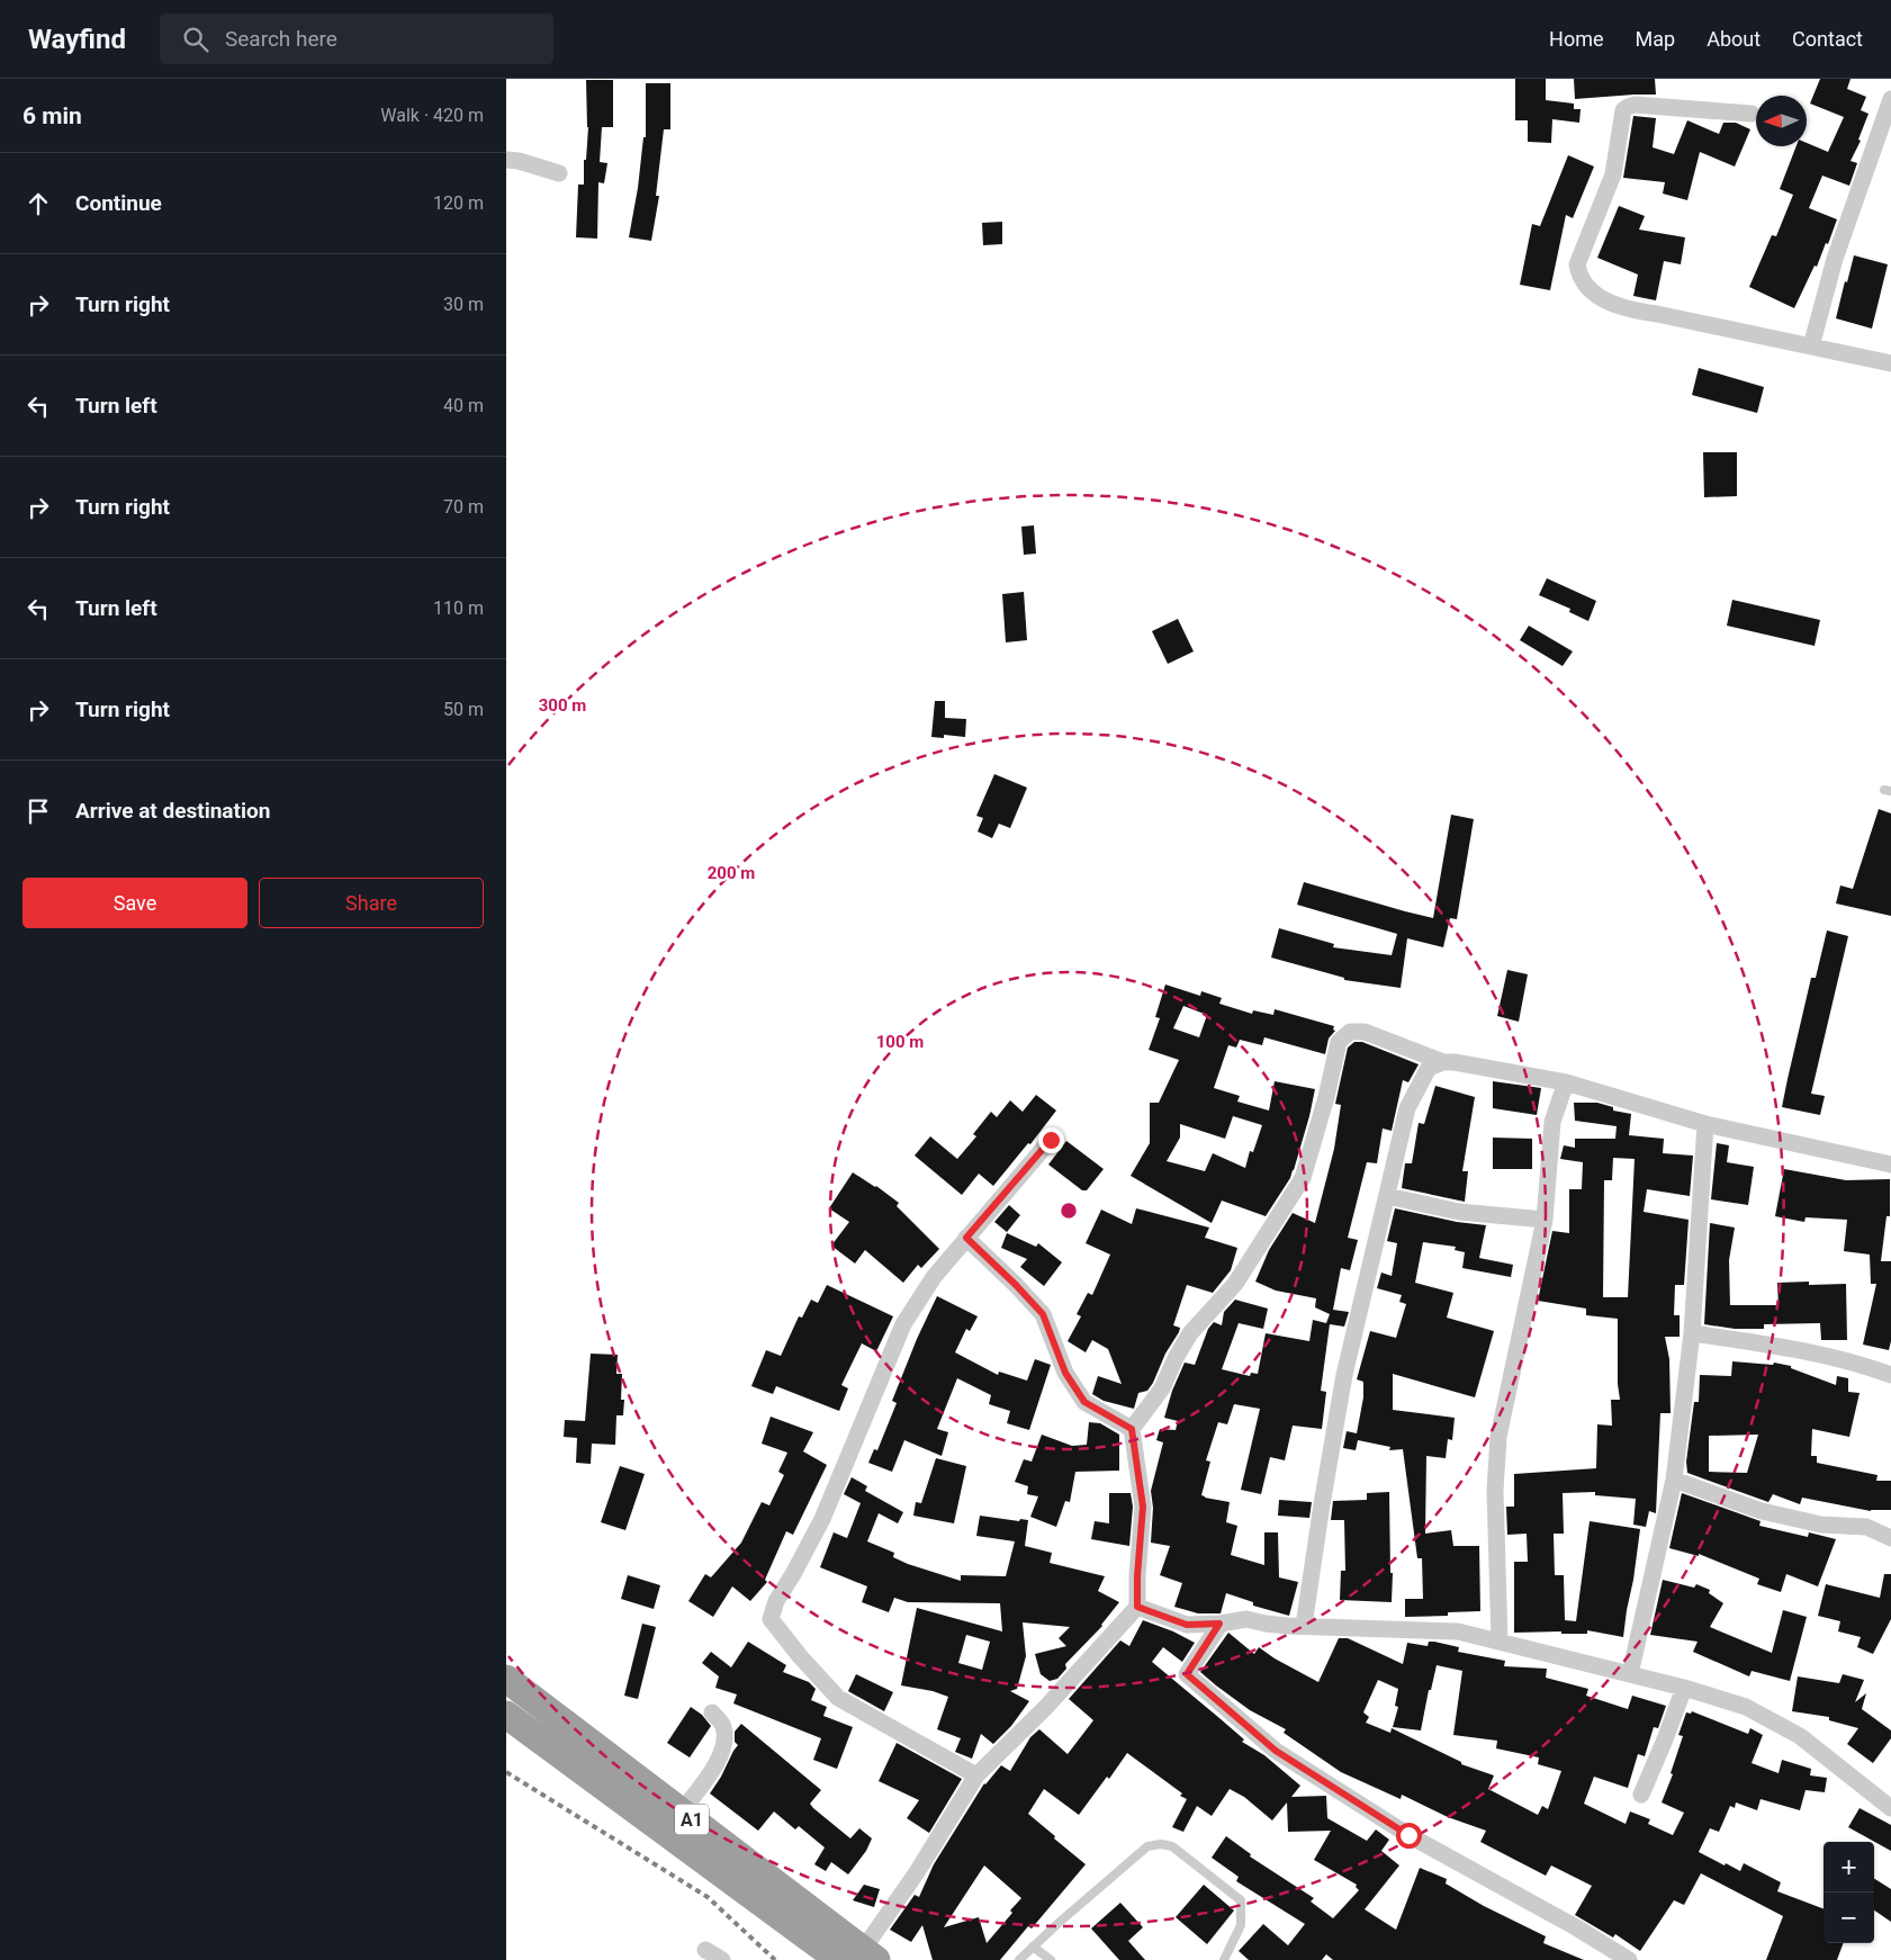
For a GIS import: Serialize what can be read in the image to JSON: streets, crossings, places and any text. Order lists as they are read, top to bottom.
{
  "streets": {
    "highway": ["A1"]
  },
  "north": "left",
  "page": {
    "header": "Wayfind",
    "search": "Search here",
    "nav": [
      "Home",
      "Map",
      "About",
      "Contact"
    ],
    "heading": ["6 min", "Walk · 420 m"],
    "list": [
      ["Continue", "120 m"],
      ["Turn right", "30 m"],
      ["Turn left", "40 m"],
      ["Turn right", "70 m"],
      ["Turn left", "110 m"],
      ["Turn right", "50 m"],
      "Arrive at destination"
    ],
    "buttons": ["Save", "Share"],
    "map_buttons": ["+", "−"]
  },
  "rings": ["300 m", "200 m", "100 m"]
}
